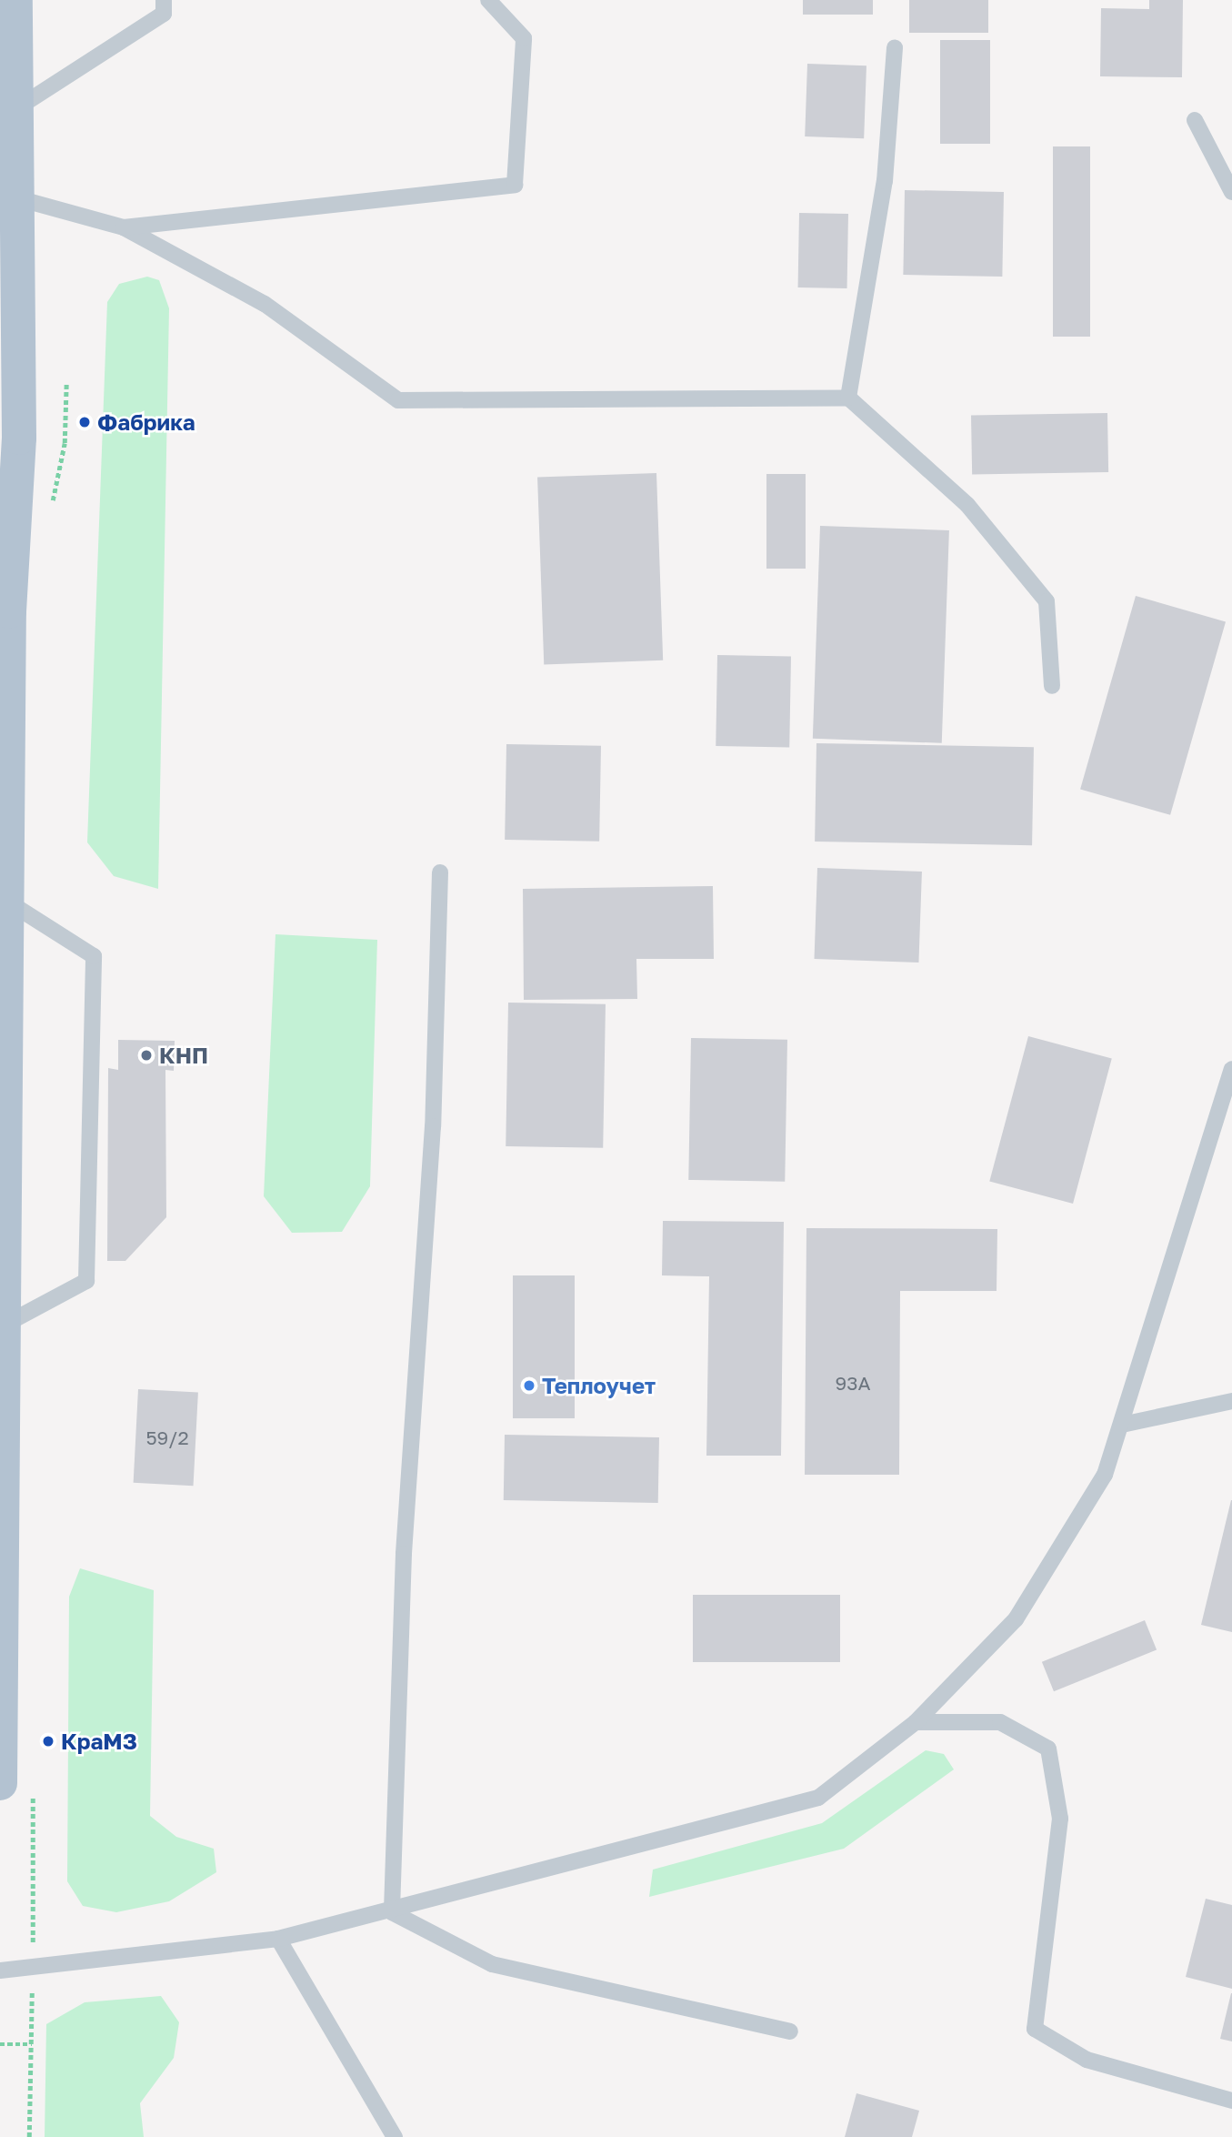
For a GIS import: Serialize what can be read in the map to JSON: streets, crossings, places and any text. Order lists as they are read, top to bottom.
{
  "places": [
    "Фабрика",
    "КНП",
    "Теплоучет",
    "КраМЗ"
  ],
  "house_numbers": ["93А", "59/2"]
}
